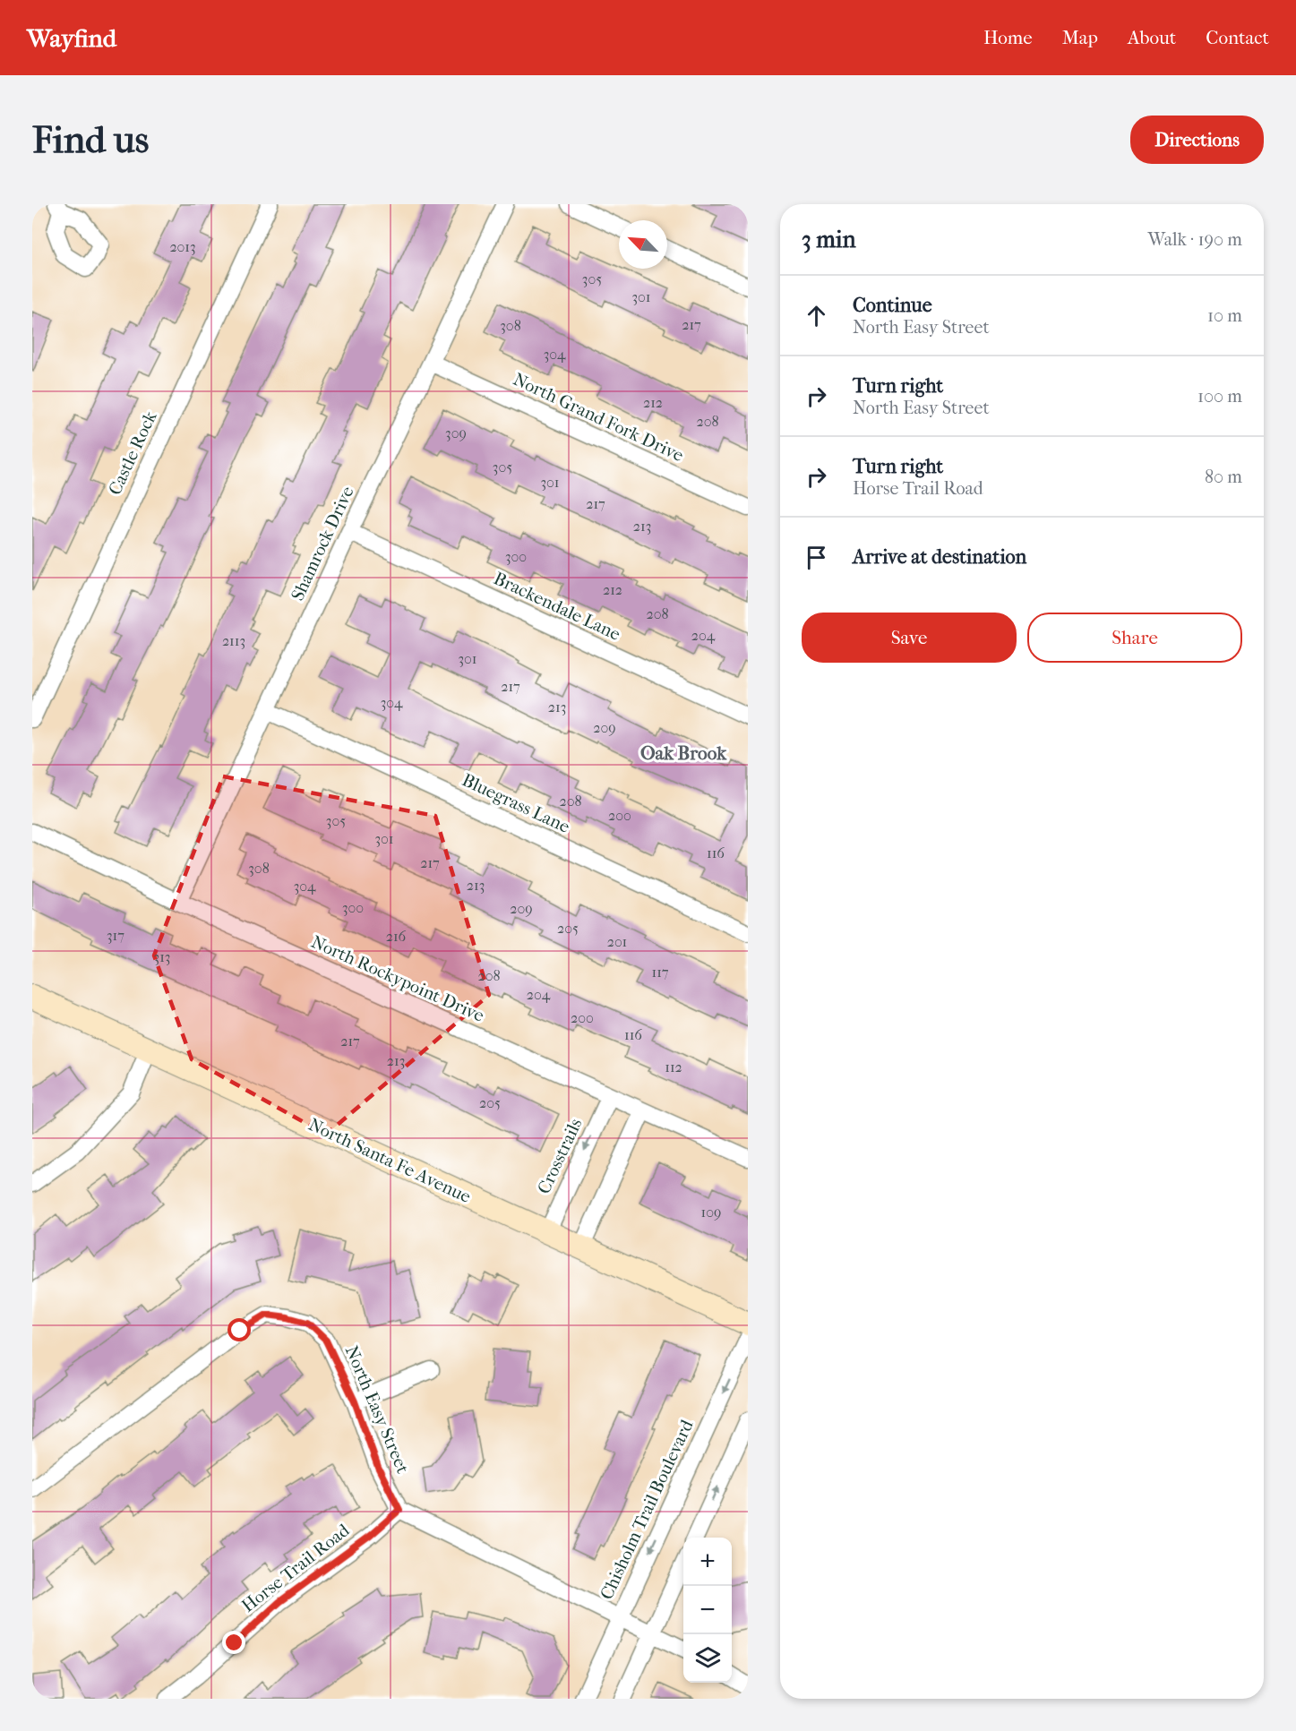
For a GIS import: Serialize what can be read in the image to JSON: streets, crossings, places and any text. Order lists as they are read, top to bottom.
{
  "streets": {
    "main road": ["North Santa Fe Avenue"],
    "street": [
      "North Grand Fork Drive",
      "Castle Rock",
      "Shamrock Drive",
      "Brackendale Lane",
      "Bluegrass Lane",
      "North Rockypoint Drive",
      "Crosstrails",
      "North Easy Street",
      "Chisholm Trail Boulevard",
      "Horse Trail Road"
    ]
  },
  "crossings": [
    ["North Grand Fork Drive", "Shamrock Drive"],
    ["Shamrock Drive", "Brackendale Lane"],
    ["Shamrock Drive", "Bluegrass Lane"],
    ["Shamrock Drive", "North Rockypoint Drive"],
    ["North Rockypoint Drive", "Crosstrails"],
    ["Crosstrails", "North Santa Fe Avenue"],
    ["North Easy Street", "Horse Trail Road"]
  ],
  "districts": ["Oak Brook"],
  "house_numbers": [
    "2013",
    "305",
    "301",
    "217",
    "308",
    "304",
    "212",
    "208",
    "309",
    "305",
    "301",
    "217",
    "213",
    "300",
    "212",
    "208",
    "204",
    "2113",
    "301",
    "217",
    "304",
    "213",
    "209",
    "208",
    "200",
    "305",
    "301",
    "116",
    "217",
    "308",
    "213",
    "304",
    "300",
    "209",
    "205",
    "317",
    "216",
    "201",
    "313",
    "117",
    "208",
    "204",
    "200",
    "116",
    "217",
    "213",
    "112",
    "205",
    "109"
  ],
  "north": "top left",
  "page": {
    "header": "Wayfind",
    "nav": [
      "Home",
      "Map",
      "About",
      "Contact"
    ],
    "buttons": [
      "Directions",
      ["Save", "Share"]
    ],
    "title": "Find us",
    "heading": ["3 min", "Walk · 190 m"],
    "list": [
      ["Continue", "North Easy Street", "10 m"],
      ["Turn right", "North Easy Street", "100 m"],
      ["Turn right", "Horse Trail Road", "80 m"],
      "Arrive at destination"
    ],
    "map_buttons": ["+", "−"]
  }
}
